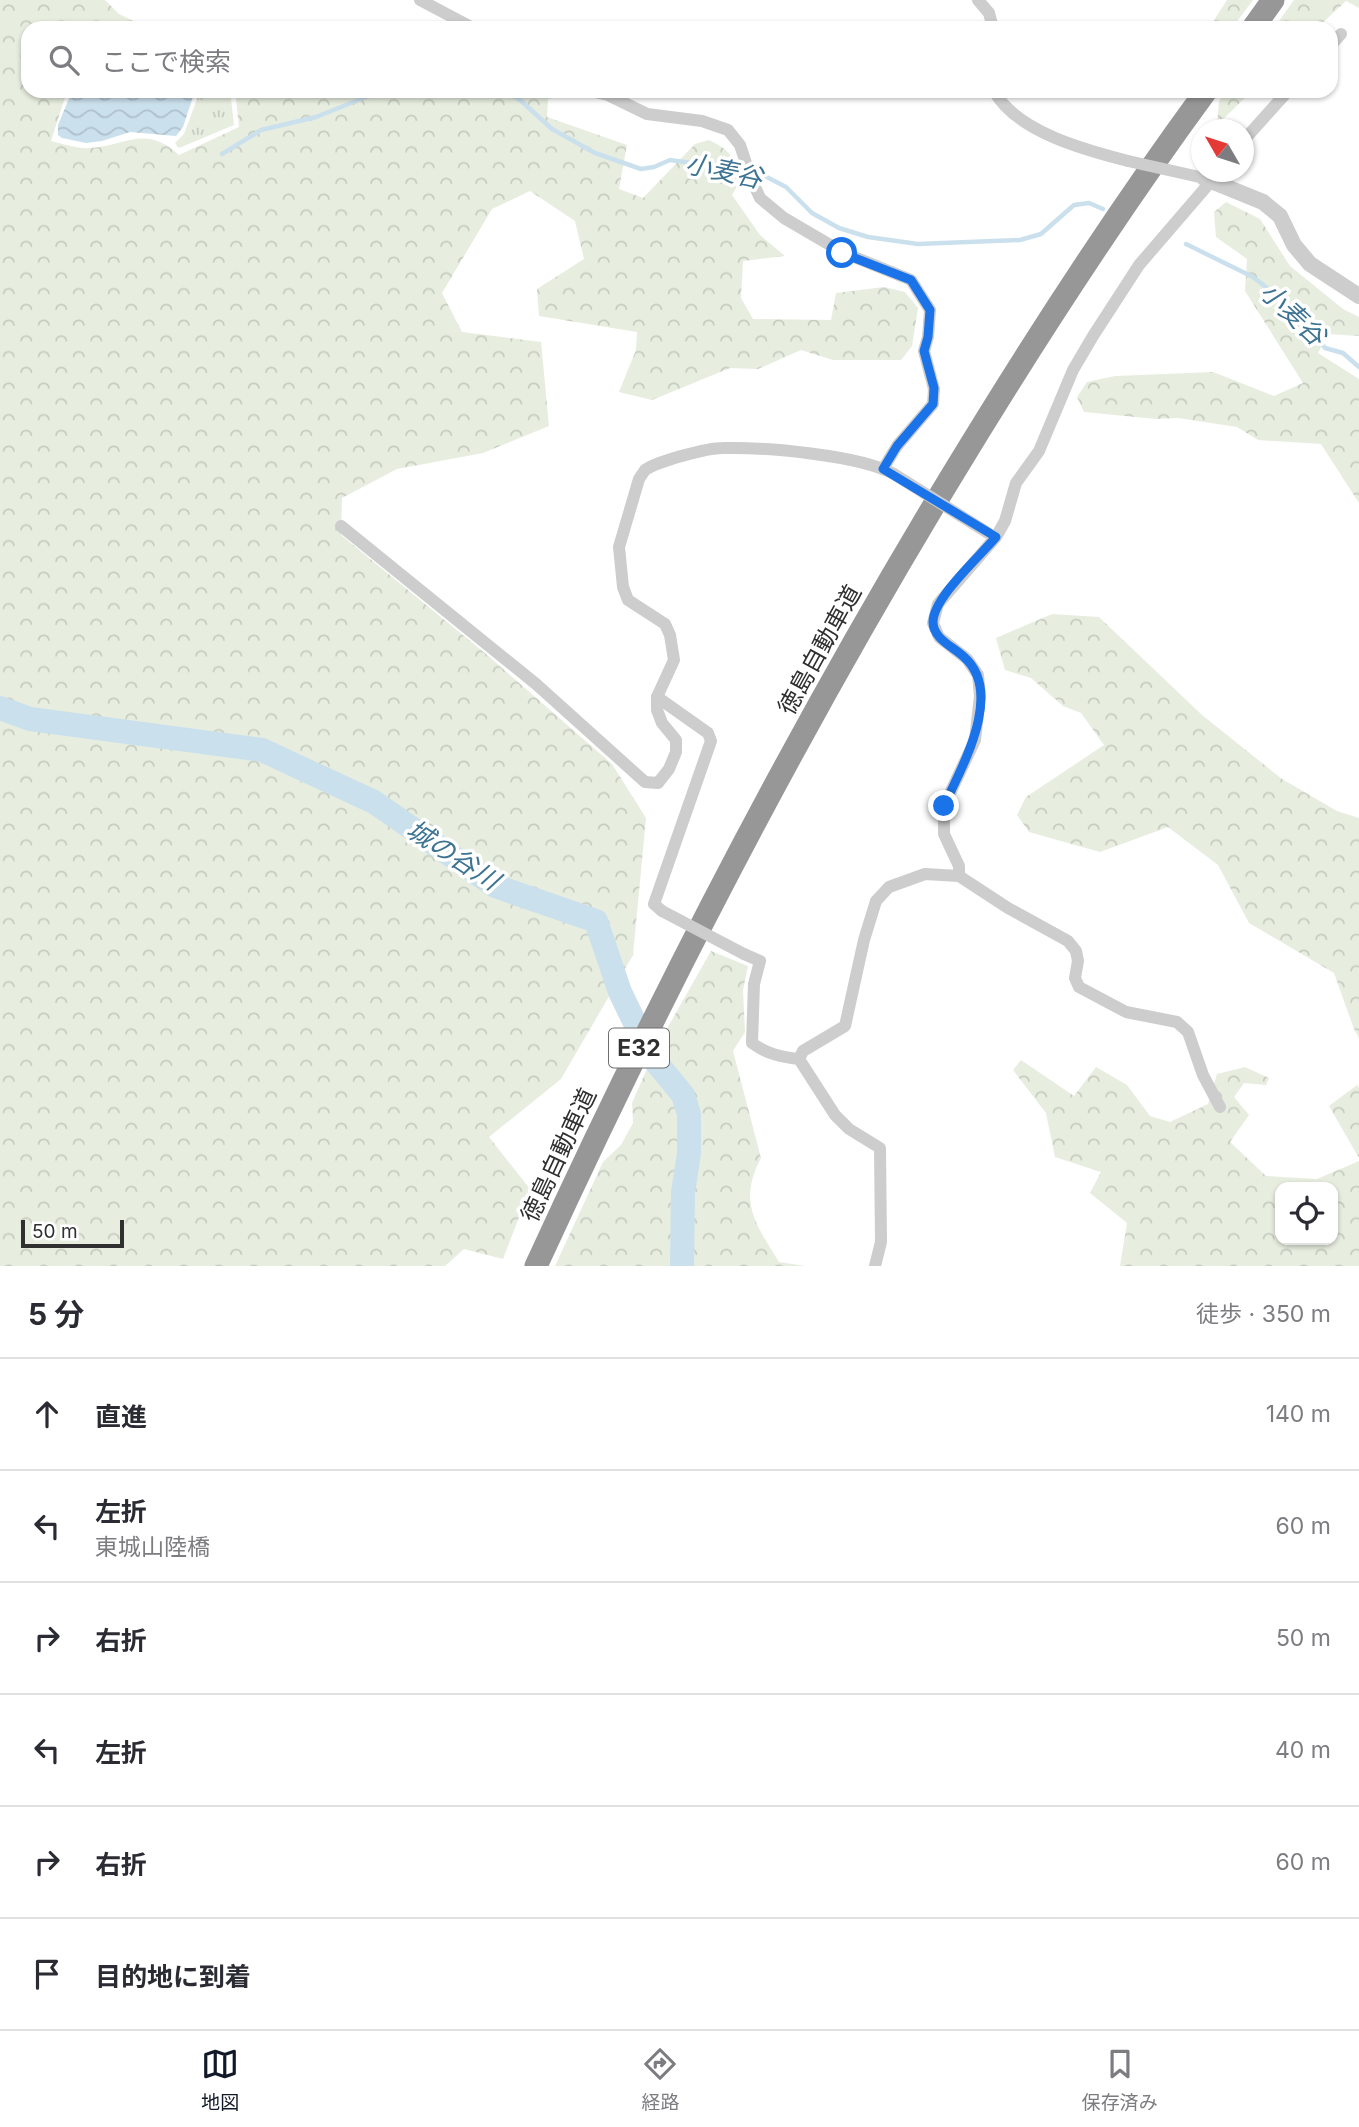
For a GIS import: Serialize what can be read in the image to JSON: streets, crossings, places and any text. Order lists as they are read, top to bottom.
{
  "streets": {
    "highway": ["徳島自動車道", "E32"]
  },
  "water": ["小麦谷", "城の谷川"],
  "scale_bar": "50 m",
  "north": "top left",
  "page": {
    "search": "ここで検索",
    "scale": "50 m",
    "heading": ["5 分", "徒歩 · 350 m"],
    "list": [
      ["直進", "140 m"],
      ["左折", "東城山陸橋", "60 m"],
      ["右折", "50 m"],
      ["左折", "40 m"],
      ["右折", "60 m"],
      "目的地に到着"
    ],
    "nav": ["地図", "経路", "保存済み"]
  }
}
